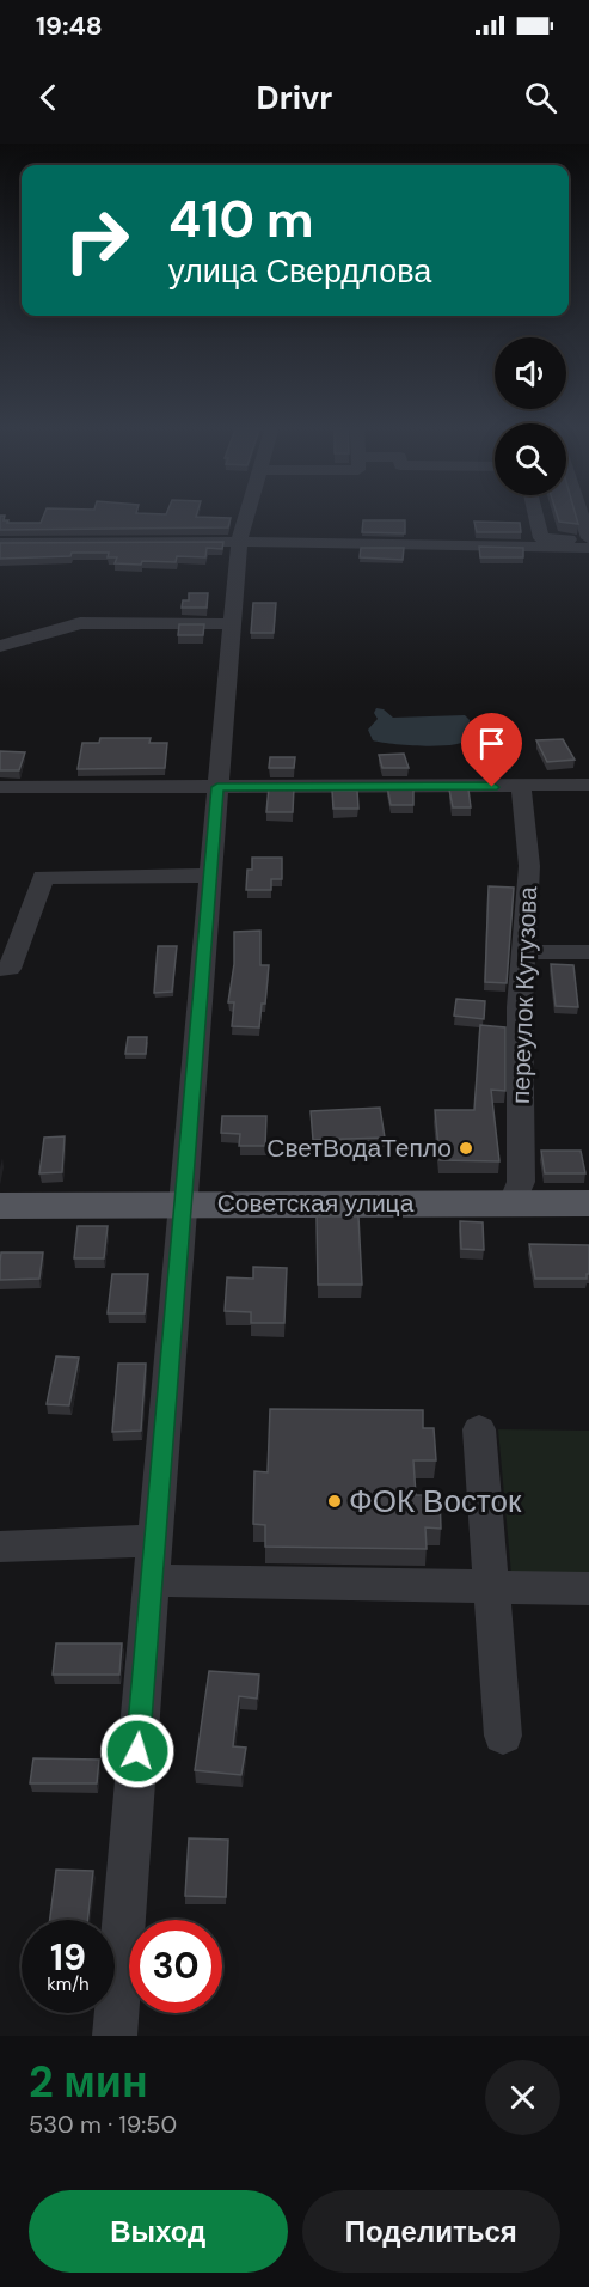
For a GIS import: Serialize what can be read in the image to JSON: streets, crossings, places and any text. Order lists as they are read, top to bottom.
{
  "streets": {
    "main road": ["Советская улица"],
    "street": ["переулок Кутузова"]
  },
  "crossings": [
    ["переулок Кутузова", "Советская улица"]
  ],
  "places": ["СветВодаТепло", "ФОК Восток"],
  "page": {
    "status": "19:48",
    "header": "Drivr",
    "turn": ["410 m", "улица Свердлова"],
    "speed": "19 km/h",
    "limit": "30",
    "heading": ["2 мин", "530 m · 19:50"],
    "buttons": ["Выход", "Поделиться"]
  }
}
